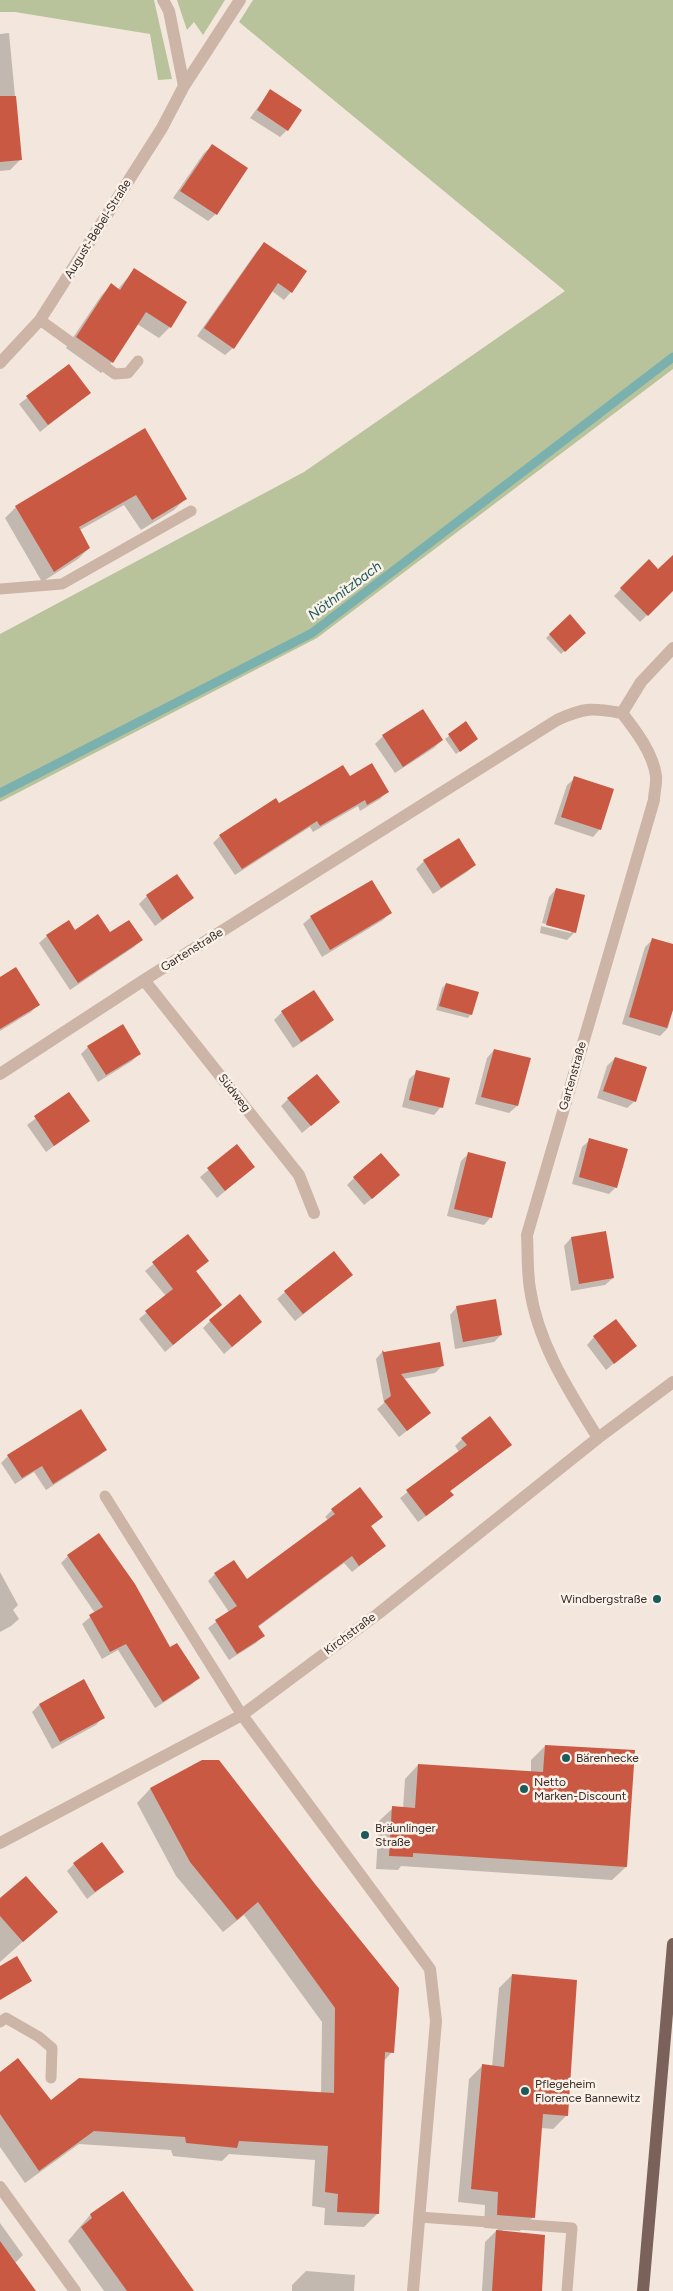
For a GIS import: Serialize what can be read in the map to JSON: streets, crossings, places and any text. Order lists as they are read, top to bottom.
{
  "streets": {
    "street": [
      "August-Bebel-Straße",
      "Gartenstraße",
      "Südweg",
      "Kirchstraße"
    ]
  },
  "crossings": [
    ["Gartenstraße", "Südweg"],
    ["Gartenstraße", "Kirchstraße"]
  ],
  "water": ["Nöthnitzbach"],
  "places": [
    "Windbergstraße",
    "Bärenhecke",
    "Netto Marken-Discount",
    "Bräunlinger Straße",
    "Pflegeheim Florence Bannewitz"
  ]
}
